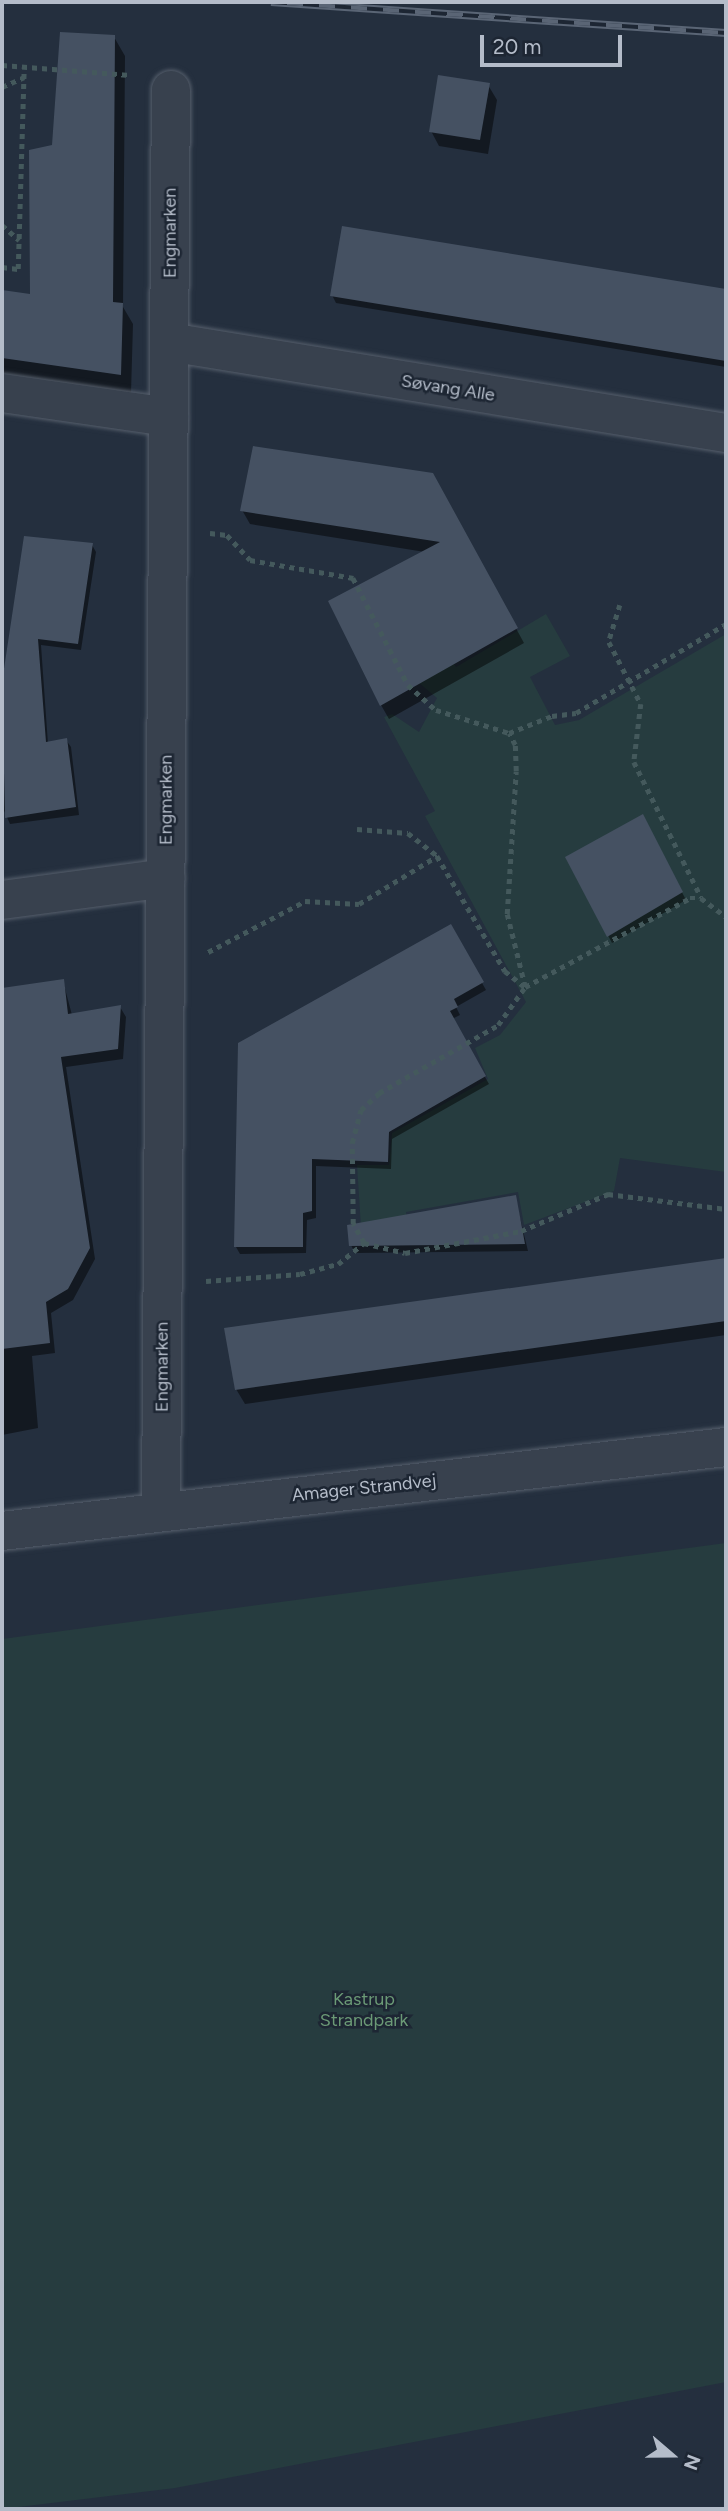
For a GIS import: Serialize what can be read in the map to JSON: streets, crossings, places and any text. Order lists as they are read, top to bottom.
{
  "streets": {
    "street": ["Engmarken", "Søvang Alle", "Amager Strandvej"]
  },
  "crossings": [
    ["Engmarken", "Søvang Alle"],
    ["Engmarken", "Amager Strandvej"]
  ],
  "parks": ["Kastrup Strandpark"],
  "scale_bar": "20 m",
  "north": "right"
}
